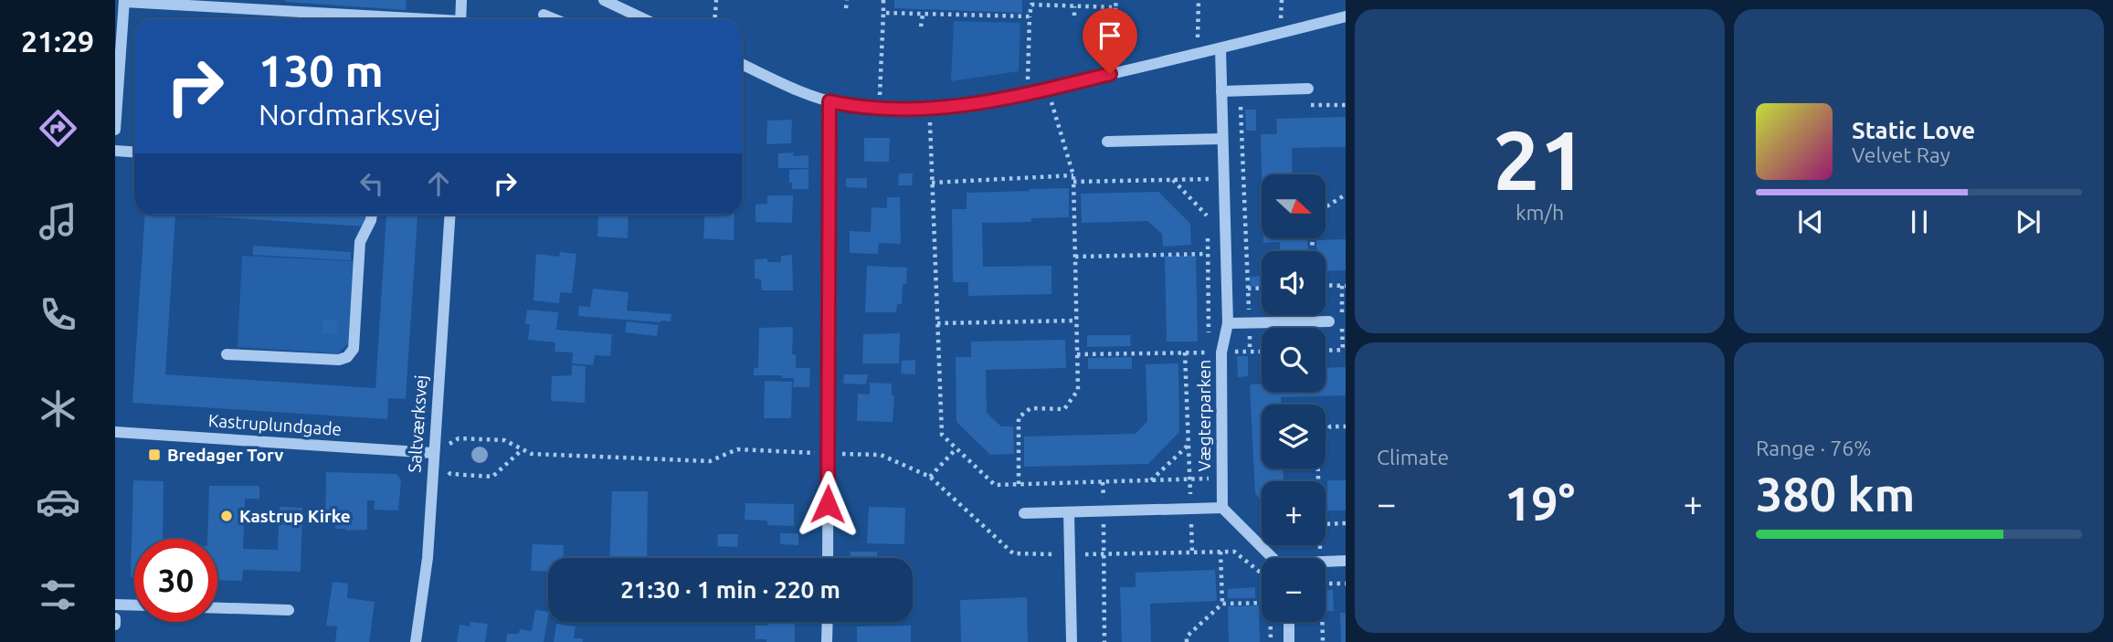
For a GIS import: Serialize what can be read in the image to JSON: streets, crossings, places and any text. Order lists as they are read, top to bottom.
{
  "streets": {
    "street": ["Vægterparken", "Saltværksvej", "Kastruplundgade"]
  },
  "crossings": [
    ["Saltværksvej", "Kastruplundgade"]
  ],
  "places": {
    "transit": ["Bredager Torv"],
    "other": ["Kastrup Kirke"]
  },
  "north": "right",
  "page": {
    "tabs": "21:29",
    "tile": [
      ["21", "km/h"],
      "Climate",
      ["Range · 76%", "380 km"]
    ],
    "turn": ["130 m", "Nordmarksvej"],
    "song": ["Static Love", "Velvet Ray"],
    "map_buttons": ["+", "−"],
    "heat": ["−", "19°", "+"],
    "limit": "30",
    "trip": "21:30 · 1 min · 220 m"
  }
}
